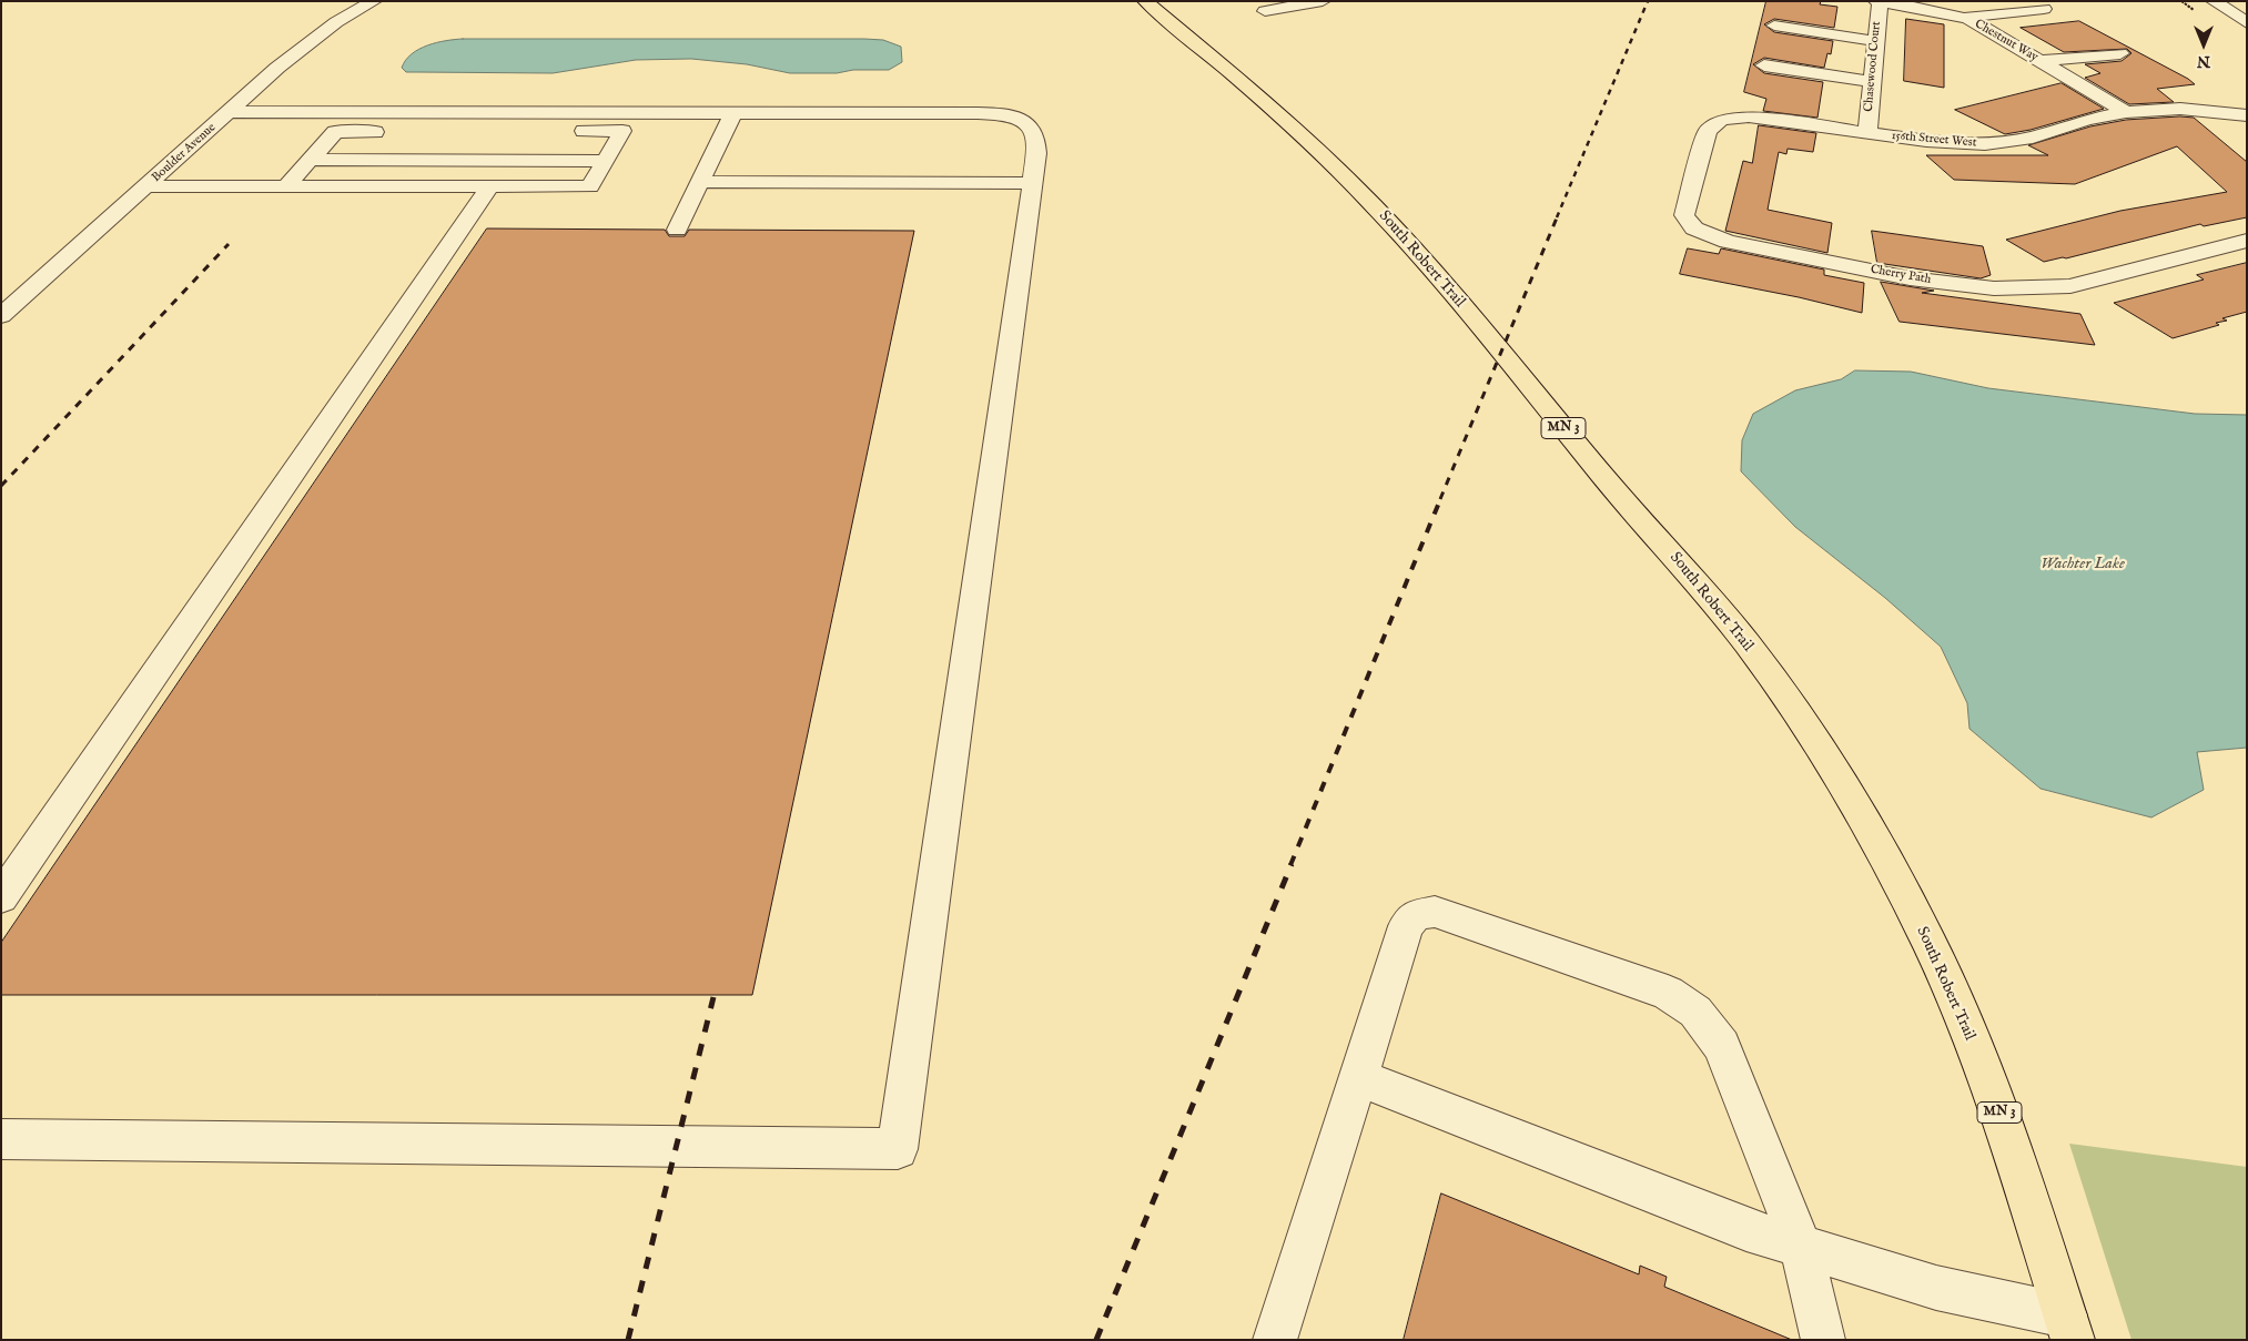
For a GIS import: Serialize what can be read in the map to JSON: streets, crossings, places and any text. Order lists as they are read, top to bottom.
{
  "streets": {
    "main road": ["South Robert Trail", "MN 3"],
    "street": [
      "Chestnut Way",
      "Chasewood Court",
      "156th Street West",
      "Boulder Avenue",
      "Cherry Path"
    ]
  },
  "crossings": [
    ["Chestnut Way", "Chasewood Court"],
    ["Chestnut Way", "156th Street West"],
    ["Chasewood Court", "156th Street West"],
    ["156th Street West", "Cherry Path"]
  ],
  "water": ["Wachter Lake"],
  "north": "bottom"
}
